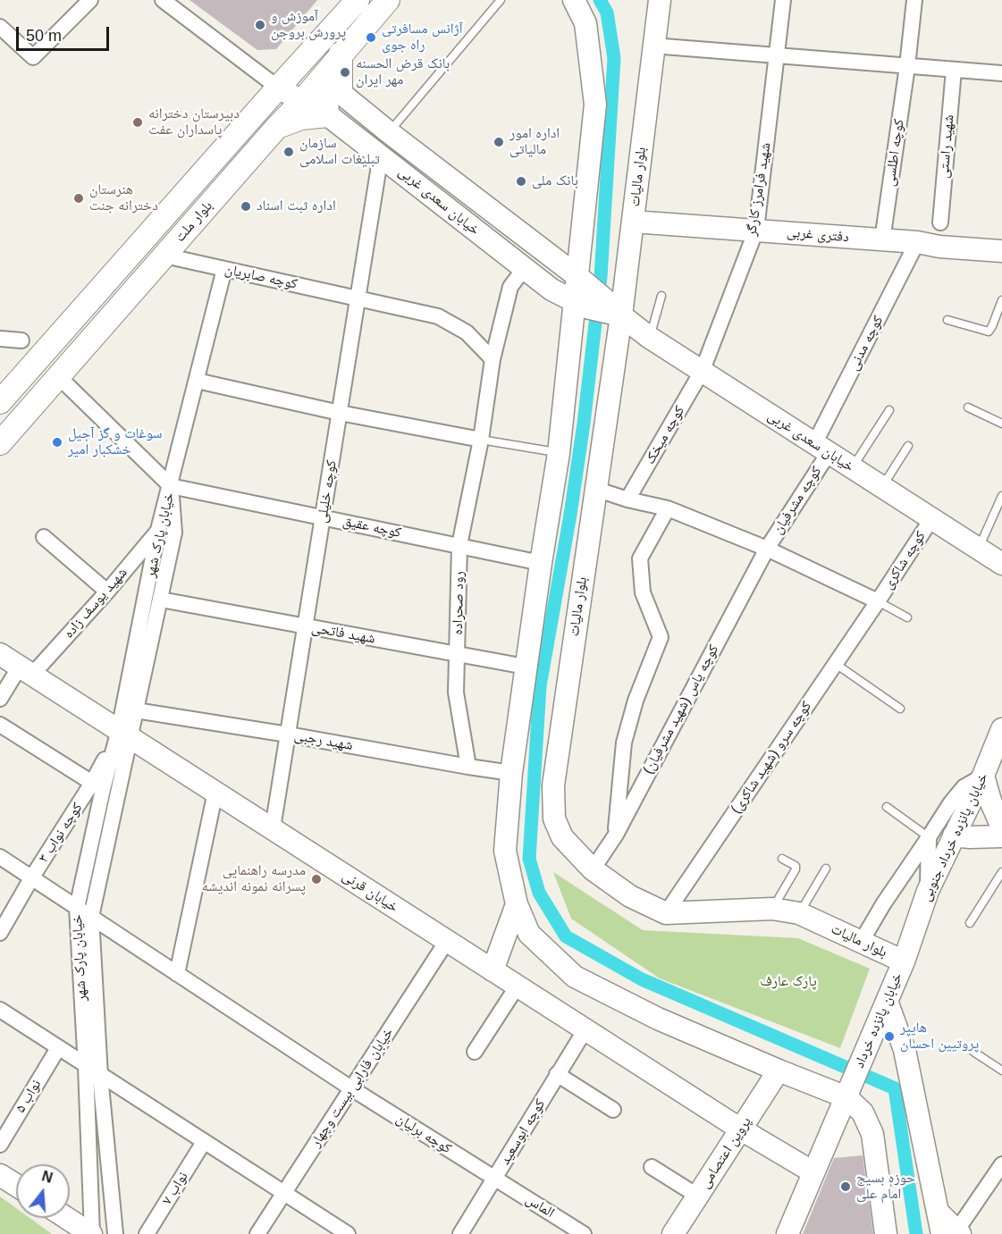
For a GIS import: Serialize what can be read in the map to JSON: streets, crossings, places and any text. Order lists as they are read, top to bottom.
{
  "streets": {
    "main road": ["بلوار ملت"],
    "street": [
      "شهید راستی",
      "کوچه اطلسی",
      "بلوار مالیات",
      "شهید فرامرز کارگر",
      "خیابان سعدی غربی",
      "دفتری غربی",
      "کوچه صابریان",
      "کوچه مدنی",
      "کوچه میخک",
      "کوچه خلیلی",
      "کوچه مشرفیان",
      "کوچه عقیق",
      "خیابان پارک شهر",
      "کوچه شاکری",
      "شهید یوسف زاده",
      "رود صحراده",
      "شهید فاتحی",
      "کوچه یاس (شهید مشرفیان)",
      "شهید رجبی",
      "کوچه سرو (شهید شاکری)",
      "کوچه نواب ۳",
      "خیابان پانزده خرداد جنوبی",
      "خیابان قرنی",
      "خیابان پانزده خرداد",
      "خیابان فارابی بیست وچهار",
      "نواب ۵",
      "کوچه ابوسعید",
      "کوچه برلیان",
      "پروین اعتصامی",
      "نواب ۷",
      "الماس"
    ]
  },
  "crossings": [
    ["شهید راستی", "دفتری غربی"],
    ["کوچه اطلسی", "دفتری غربی"],
    ["بلوار مالیات", "خیابان سعدی غربی"],
    ["بلوار مالیات", "دفتری غربی"],
    ["بلوار مالیات", "کوچه عقیق"],
    ["بلوار مالیات", "شهید فاتحی"],
    ["بلوار مالیات", "کوچه یاس (شهید مشرفیان)"],
    ["بلوار مالیات", "شهید رجبی"],
    ["بلوار مالیات", "کوچه سرو (شهید شاکری)"],
    ["بلوار مالیات", "خیابان پانزده خرداد جنوبی"],
    ["بلوار مالیات", "خیابان پانزده خرداد"],
    ["بلوار مالیات", "پروین اعتصامی"],
    ["شهید فرامرز کارگر", "خیابان سعدی غربی"],
    ["شهید فرامرز کارگر", "دفتری غربی"],
    ["شهید فرامرز کارگر", "کوچه میخک"],
    ["خیابان سعدی غربی", "بلوار ملت"],
    ["خیابان سعدی غربی", "کوچه مدنی"],
    ["خیابان سعدی غربی", "کوچه میخک"],
    ["خیابان سعدی غربی", "کوچه خلیلی"],
    ["خیابان سعدی غربی", "کوچه مشرفیان"],
    ["خیابان سعدی غربی", "کوچه شاکری"],
    ["خیابان سعدی غربی", "رود صحراده"],
    ["بلوار ملت", "کوچه صابریان"],
    ["دفتری غربی", "کوچه مدنی"],
    ["کوچه صابریان", "کوچه خلیلی"],
    ["کوچه صابریان", "رود صحراده"],
    ["کوچه مدنی", "کوچه مشرفیان"],
    ["کوچه خلیلی", "کوچه عقیق"],
    ["کوچه خلیلی", "شهید فاتحی"],
    ["کوچه خلیلی", "شهید رجبی"],
    ["کوچه خلیلی", "خیابان قرنی"],
    ["کوچه مشرفیان", "کوچه یاس (شهید مشرفیان)"],
    ["کوچه عقیق", "خیابان پارک شهر"],
    ["کوچه عقیق", "رود صحراده"],
    ["خیابان پارک شهر", "شهید یوسف زاده"],
    ["خیابان پارک شهر", "شهید فاتحی"],
    ["خیابان پارک شهر", "شهید رجبی"],
    ["خیابان پارک شهر", "کوچه نواب ۳"],
    ["خیابان پارک شهر", "خیابان قرنی"],
    ["خیابان پارک شهر", "کوچه برلیان"],
    ["کوچه شاکری", "کوچه سرو (شهید شاکری)"],
    ["شهید یوسف زاده", "خیابان قرنی"],
    ["رود صحراده", "شهید فاتحی"],
    ["رود صحراده", "شهید رجبی"],
    ["کوچه نواب ۳", "خیابان قرنی"],
    ["کوچه نواب ۳", "کوچه برلیان"],
    ["خیابان پانزده خرداد جنوبی", "خیابان پانزده خرداد"],
    ["خیابان قرنی", "خیابان فارابی بیست وچهار"],
    ["خیابان قرنی", "کوچه ابوسعید"],
    ["خیابان قرنی", "پروین اعتصامی"],
    ["خیابان فارابی بیست وچهار", "کوچه برلیان"],
    ["کوچه ابوسعید", "کوچه برلیان"],
    ["کوچه ابوسعید", "الماس"],
    ["کوچه برلیان", "الماس"]
  ],
  "parks": ["پارک عارف"],
  "places": [
    "آموزش و پرورش بروجن",
    "آژانس مسافرتی راه جوی",
    "بانک قرض الحسنه مهر ایران",
    "دبیرستان دخترانه پاسداران عفت",
    "اداره امور مالیاتی",
    "سازمان تبلیغات اسلامی",
    "بانک ملی",
    "هنرستان دخترانه جنت",
    "اداره ثبت اسناد",
    "سوغات و گز آجیل خشکبار امیر",
    "مدرسه راهنمایی پسرانه نمونه اندیشه",
    "هایپر پروتیین احسان",
    "حوزه بسیج امام علی"
  ],
  "scale_bar": "50 m",
  "north": "top"
}
